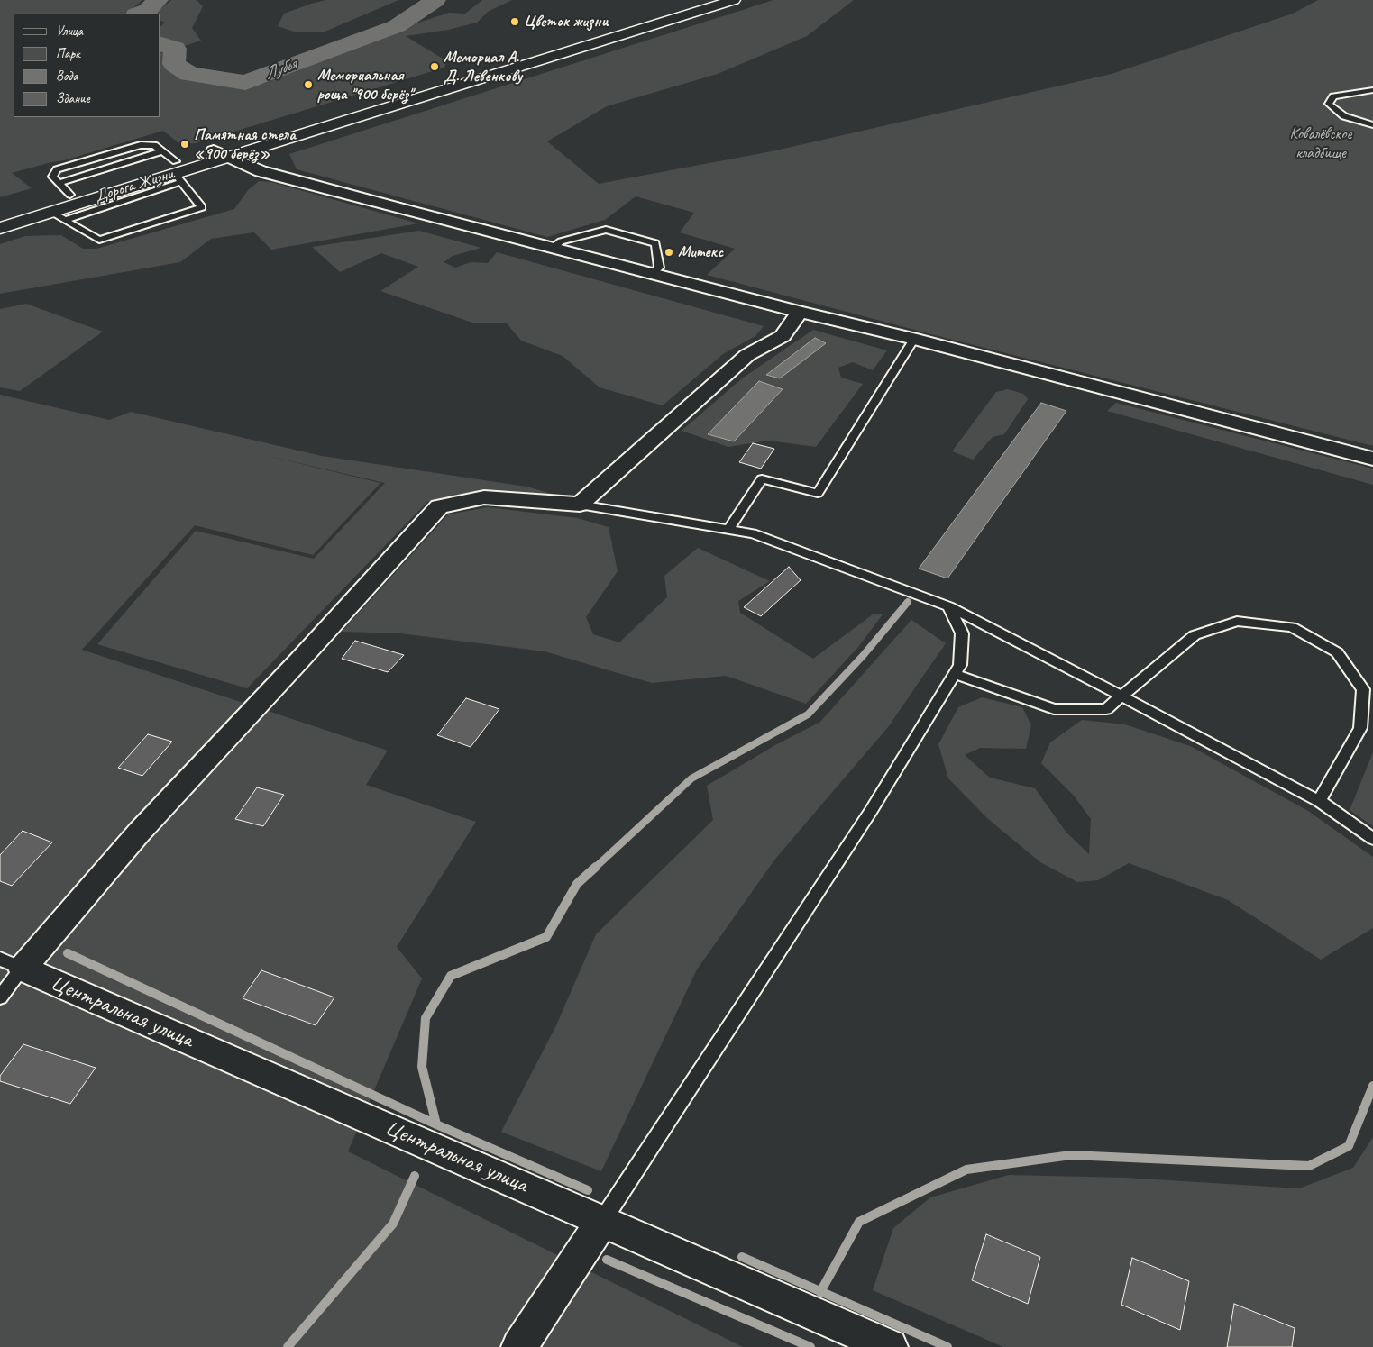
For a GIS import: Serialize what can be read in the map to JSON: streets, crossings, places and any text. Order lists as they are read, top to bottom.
{
  "streets": {
    "main road": ["Дорога Жизни"],
    "street": ["Центральная улица"]
  },
  "water": ["Лубья"],
  "parks": ["Ковалёвское кладбище"],
  "places": [
    "Цветок жизни",
    "Мемориал А. Д. Левенкову",
    "Мемориальная роща \"900 берёз\"",
    "Памятная стела «900 берёз»",
    "Митекс"
  ],
  "legend": [
    "Улица",
    "Парк",
    "Вода",
    "Здание"
  ]
}
